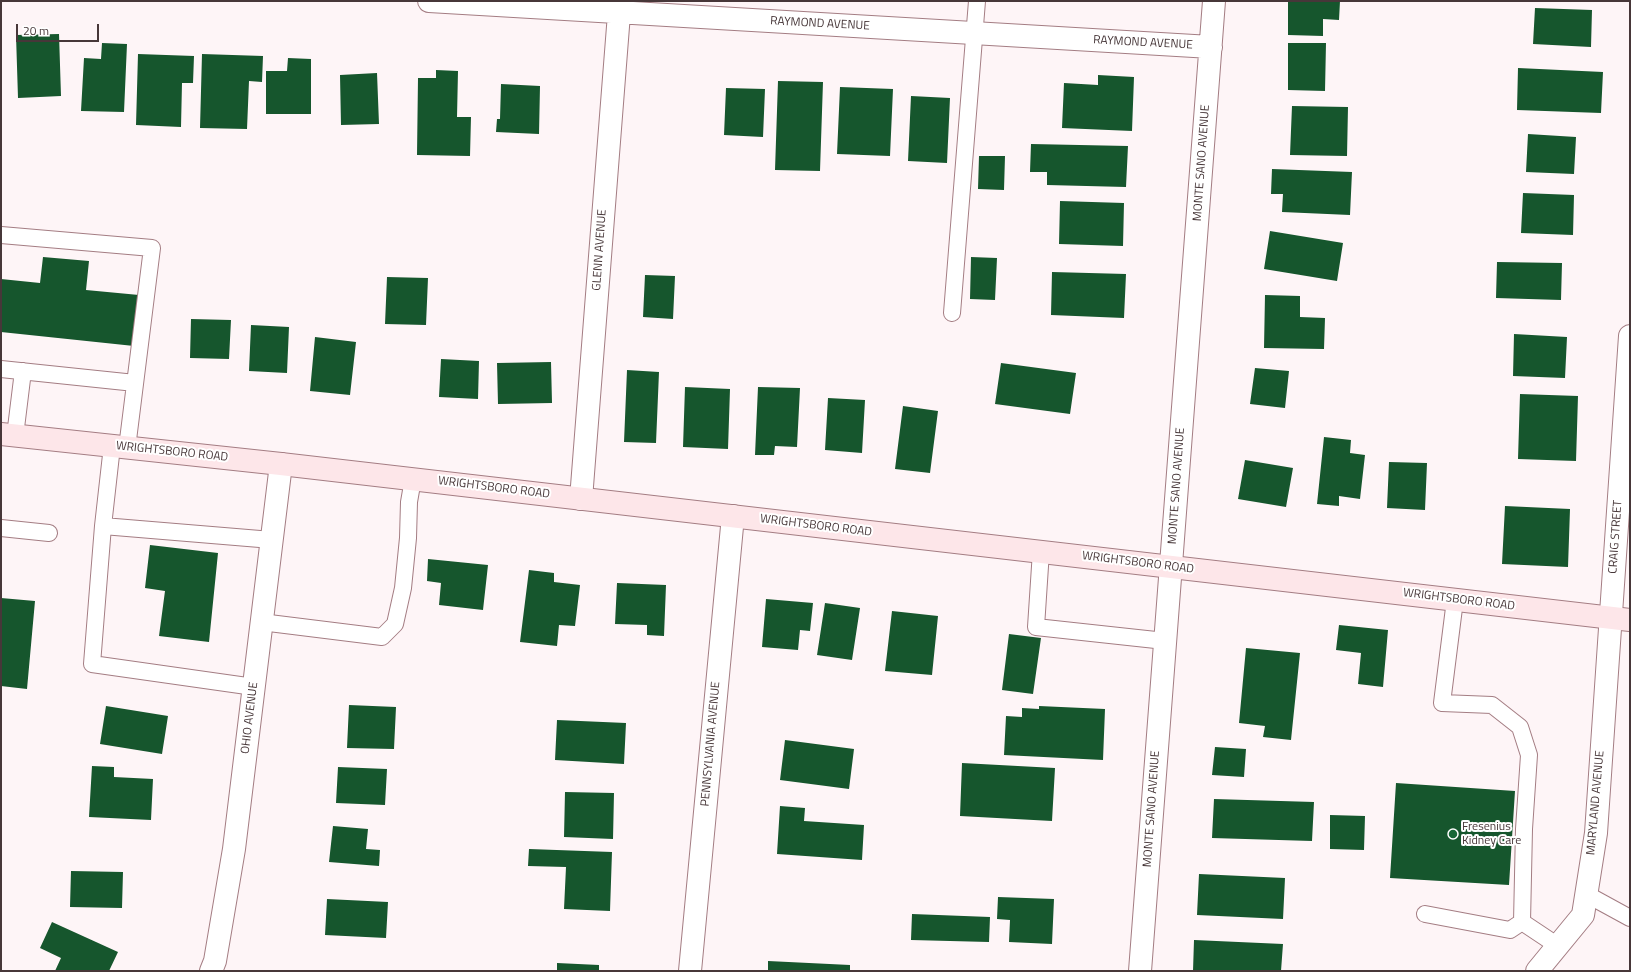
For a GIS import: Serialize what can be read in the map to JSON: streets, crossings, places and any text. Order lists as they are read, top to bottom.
{
  "streets": {
    "main road": ["WRIGHTSBORO ROAD"],
    "street": [
      "RAYMOND AVENUE",
      "MONTE SANO AVENUE",
      "GLENN AVENUE",
      "CRAIG STREET",
      "OHIO AVENUE",
      "PENNSYLVANIA AVENUE",
      "MARYLAND AVENUE"
    ]
  },
  "crossings": [
    ["RAYMOND AVENUE", "MONTE SANO AVENUE"],
    ["RAYMOND AVENUE", "GLENN AVENUE"],
    ["MONTE SANO AVENUE", "WRIGHTSBORO ROAD"],
    ["GLENN AVENUE", "WRIGHTSBORO ROAD"],
    ["WRIGHTSBORO ROAD", "CRAIG STREET"],
    ["WRIGHTSBORO ROAD", "OHIO AVENUE"],
    ["WRIGHTSBORO ROAD", "PENNSYLVANIA AVENUE"],
    ["WRIGHTSBORO ROAD", "MARYLAND AVENUE"],
    ["CRAIG STREET", "MARYLAND AVENUE"]
  ],
  "places": ["Fresenius Kidney Care"],
  "scale_bar": "20 m"
}
